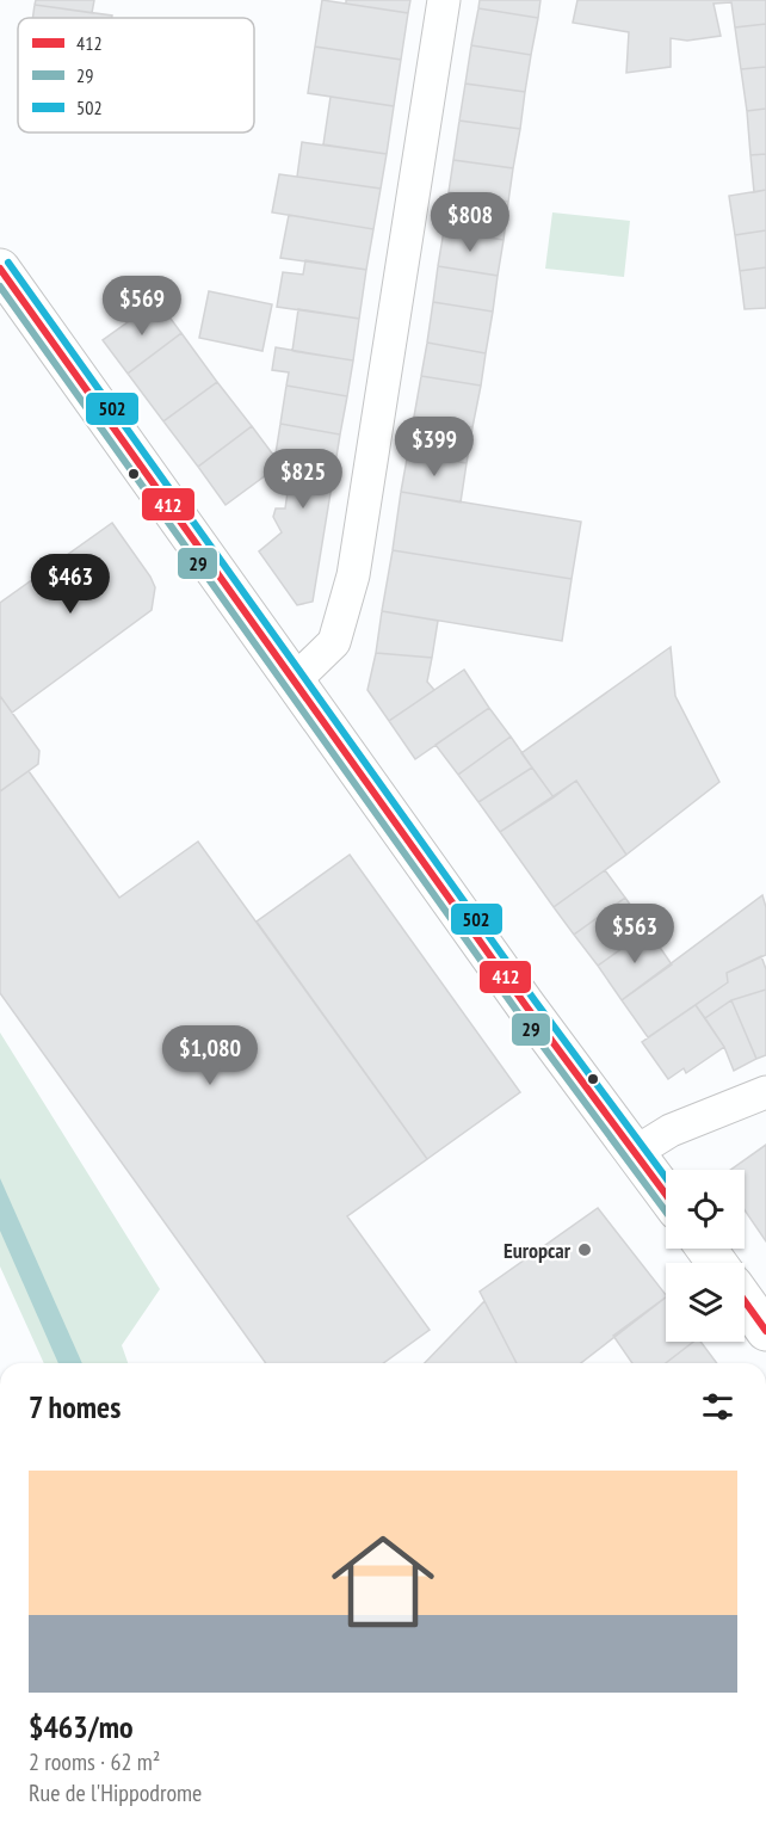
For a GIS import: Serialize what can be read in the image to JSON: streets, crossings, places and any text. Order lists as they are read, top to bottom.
{
  "places": ["Europcar"],
  "lines": ["transit line 502", "transit line 412", "transit line 29"],
  "legend": ["412", "29", "502"],
  "page": {
    "price": [
      "$808",
      "$569",
      "$399",
      "$825",
      "$463",
      "$563",
      "$1,080"
    ],
    "heading": "7 homes",
    "list": [
      {
        "name": "$463/mo",
        "note": "2 rooms · 62 m² · Rue de l'Hippodrome"
      }
    ]
  }
}
